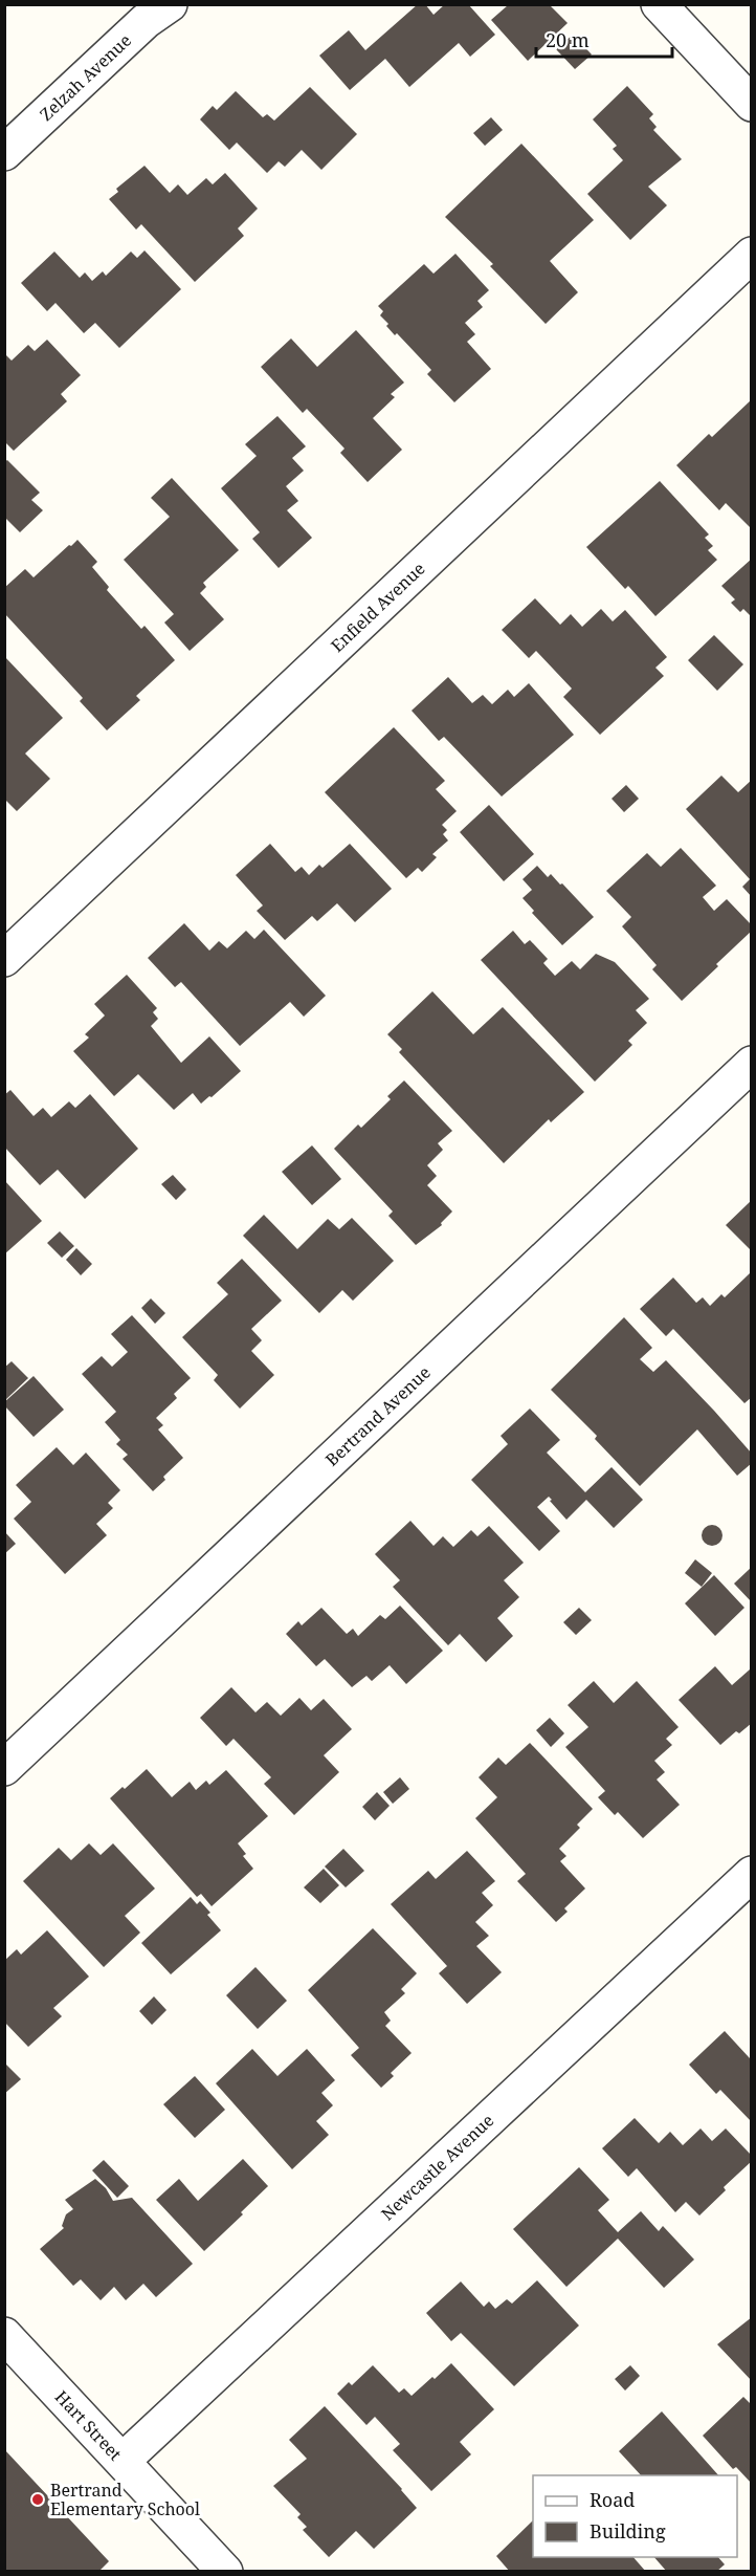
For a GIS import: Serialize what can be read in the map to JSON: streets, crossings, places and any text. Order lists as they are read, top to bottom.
{
  "streets": {
    "street": [
      "Zelzah Avenue",
      "Enfield Avenue",
      "Bertrand Avenue",
      "Newcastle Avenue",
      "Hart Street"
    ]
  },
  "crossings": [
    ["Newcastle Avenue", "Hart Street"]
  ],
  "places": ["Bertrand Elementary School"],
  "legend": ["Road", "Building"],
  "scale_bar": "20 m"
}
